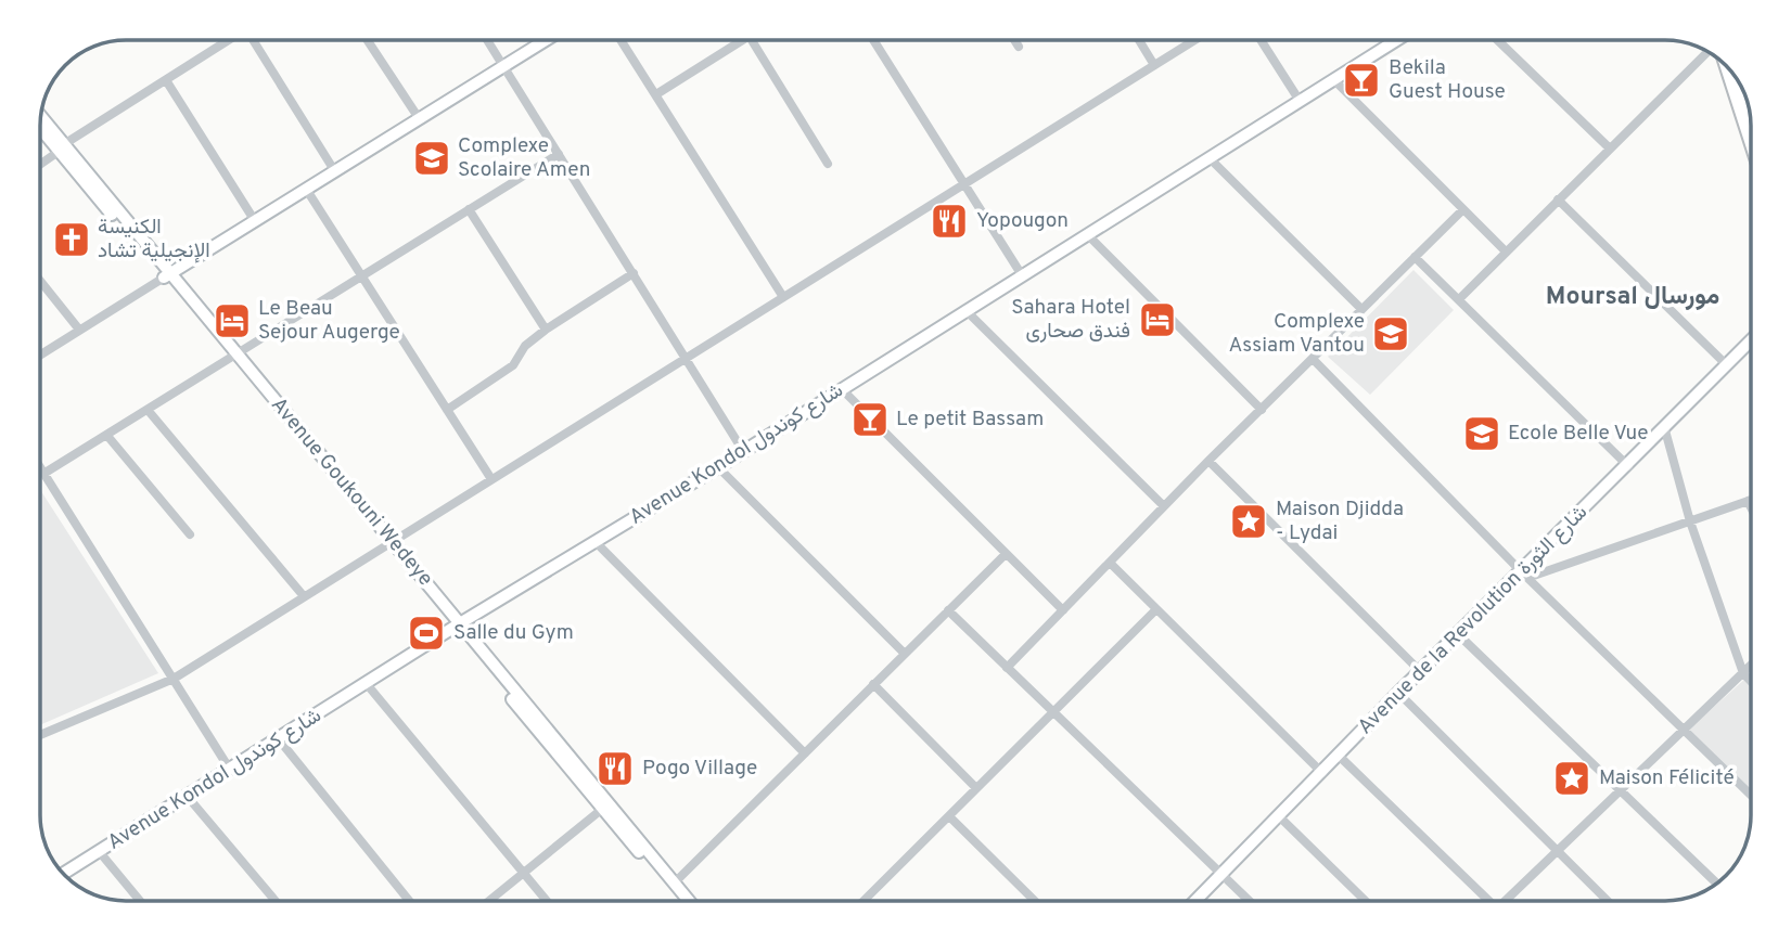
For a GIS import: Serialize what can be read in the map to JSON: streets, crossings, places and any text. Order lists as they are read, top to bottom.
{
  "streets": {
    "street": ["Avenue Kondol شارع كوندول", "Avenue Goukouni Wedeye", "Avenue de la Revolution شارع الثورة"]
  },
  "crossings": [
    ["Avenue Kondol شارع كوندول", "Avenue Goukouni Wedeye"]
  ],
  "districts": ["Moursal مورسال"],
  "places": {
    "bar": ["Bekila Guest House", "Le petit Bassam"],
    "school or university": ["Complexe Scolaire Amen", "Complexe Assiam Vantou", "Ecole Belle Vue"],
    "restaurant": ["Yopougon", "Pogo Village"],
    "church": ["الكنيسة الإنجيلية تشاد"],
    "hotel": ["Sahara Hotel فندق صحارى", "Le Beau Sejour Augerge"],
    "place": ["Maison Djidda - Lydai", "Maison Félicité"],
    "sports": ["Salle du Gym"]
  }
}
